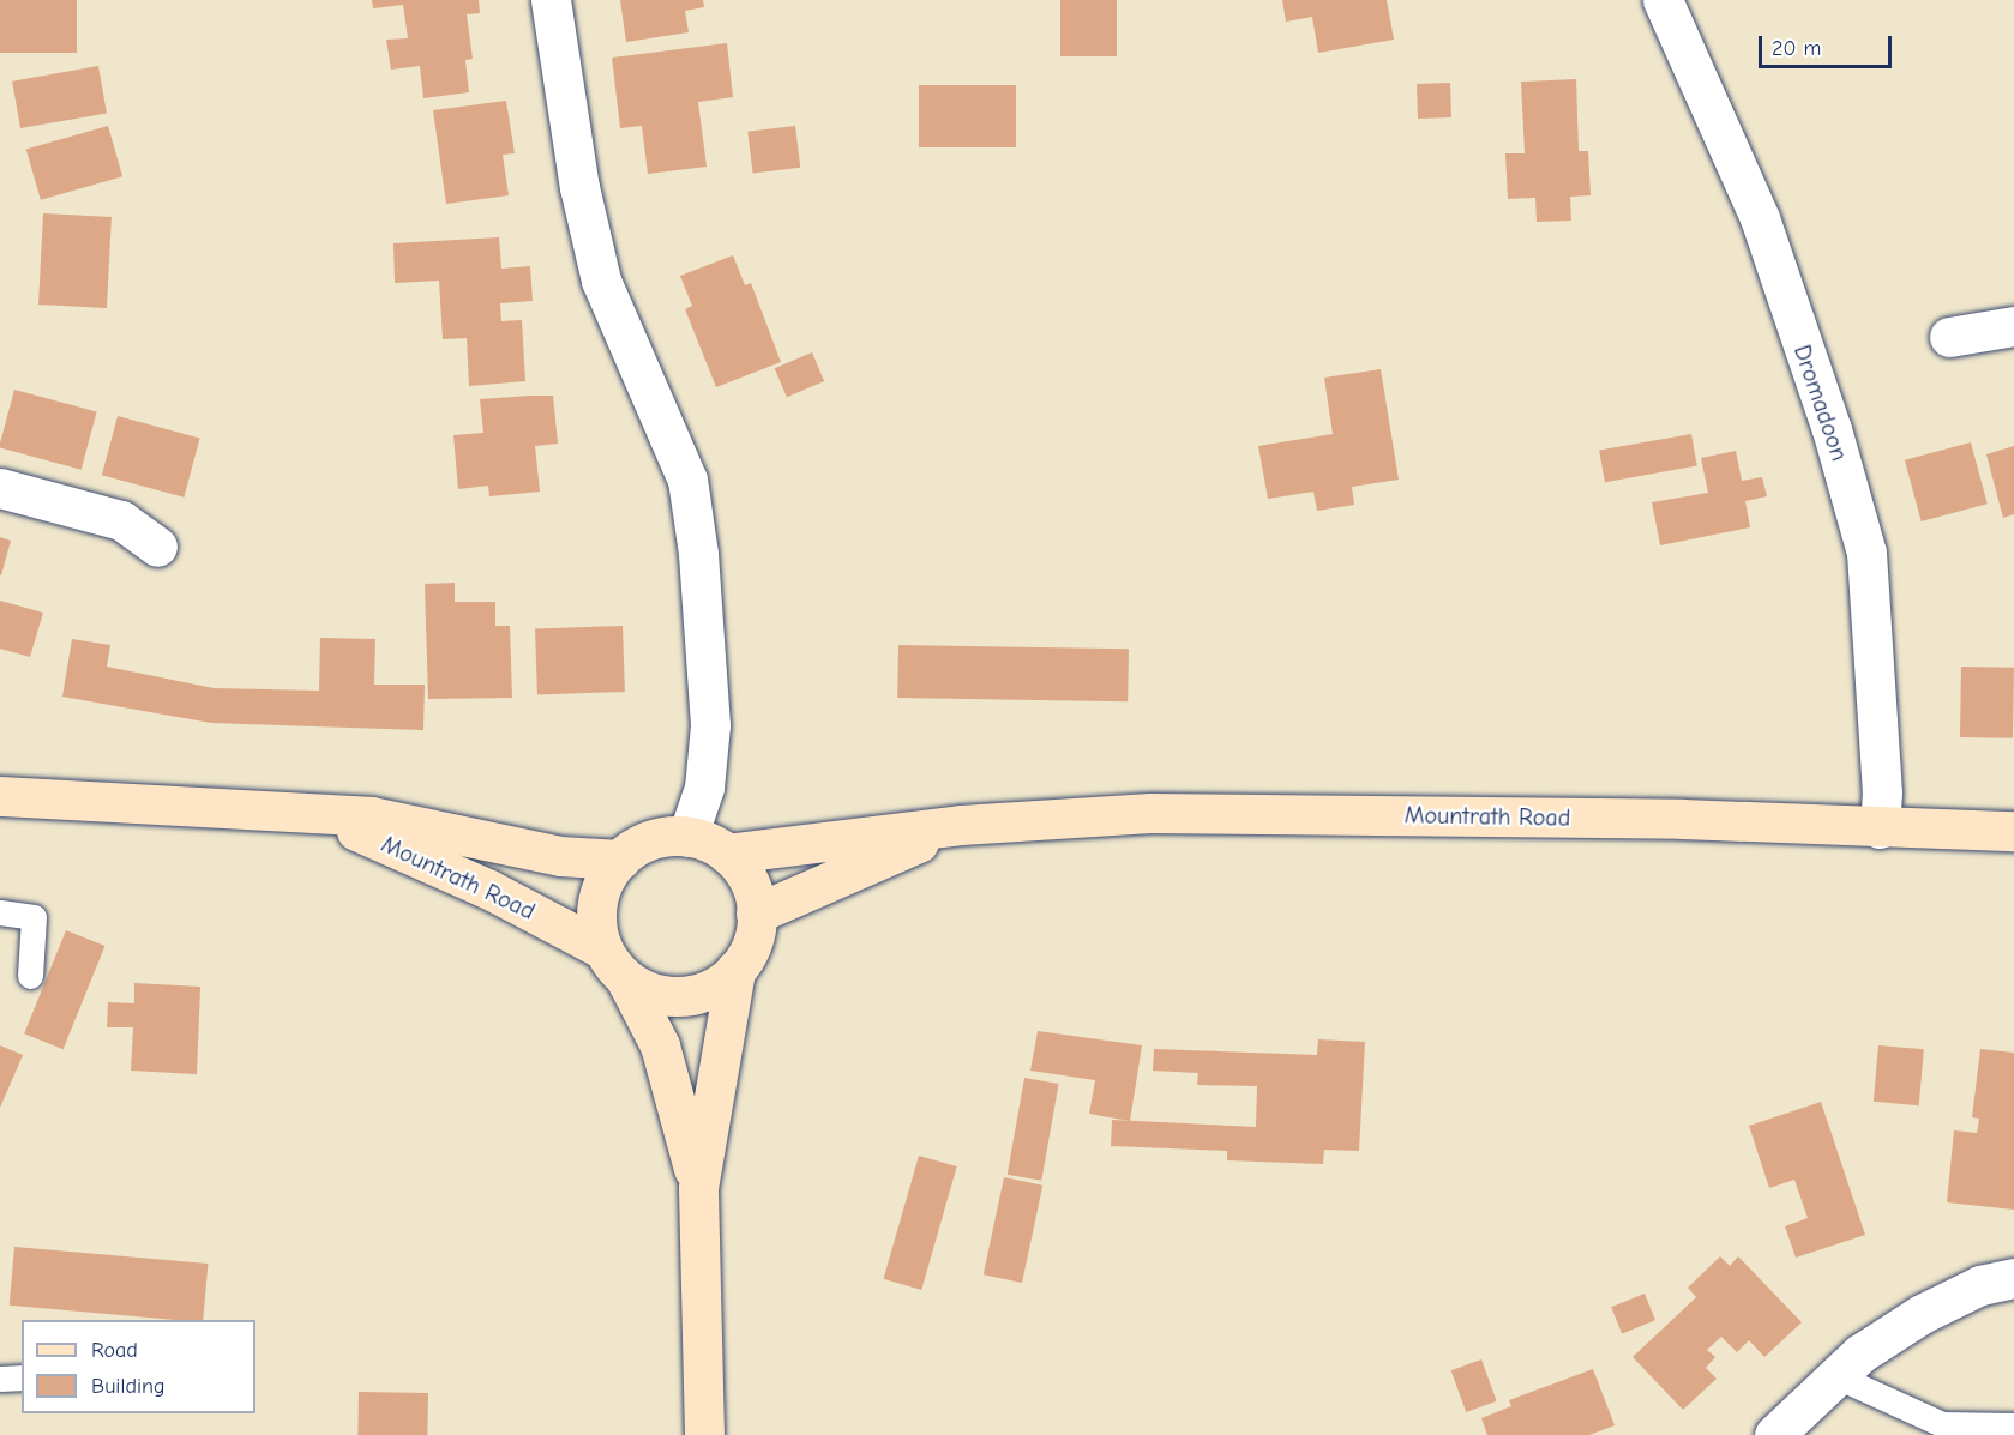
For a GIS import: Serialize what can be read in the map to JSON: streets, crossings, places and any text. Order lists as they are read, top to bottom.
{
  "streets": {
    "main road": ["Mountrath Road"],
    "street": ["Dromadoon"]
  },
  "crossings": [
    ["Dromadoon", "Mountrath Road"]
  ],
  "legend": ["Road", "Building"],
  "scale_bar": "20 m"
}
